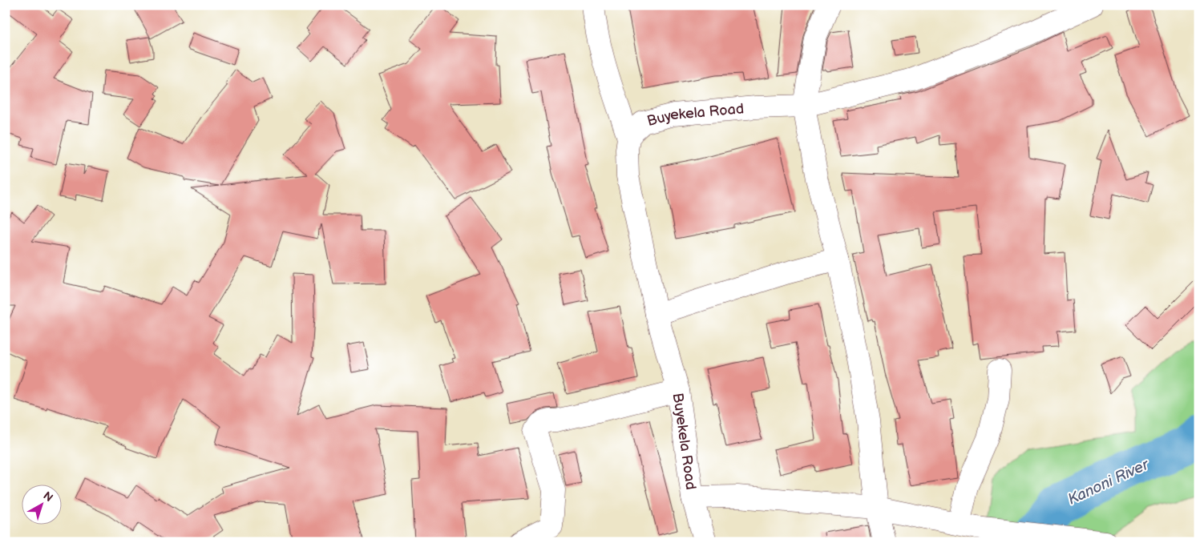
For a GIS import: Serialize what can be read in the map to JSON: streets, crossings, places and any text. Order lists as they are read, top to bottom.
{
  "streets": {
    "street": ["Buyekela Road"]
  },
  "water": ["Kanoni River"],
  "north": "top right"
}
